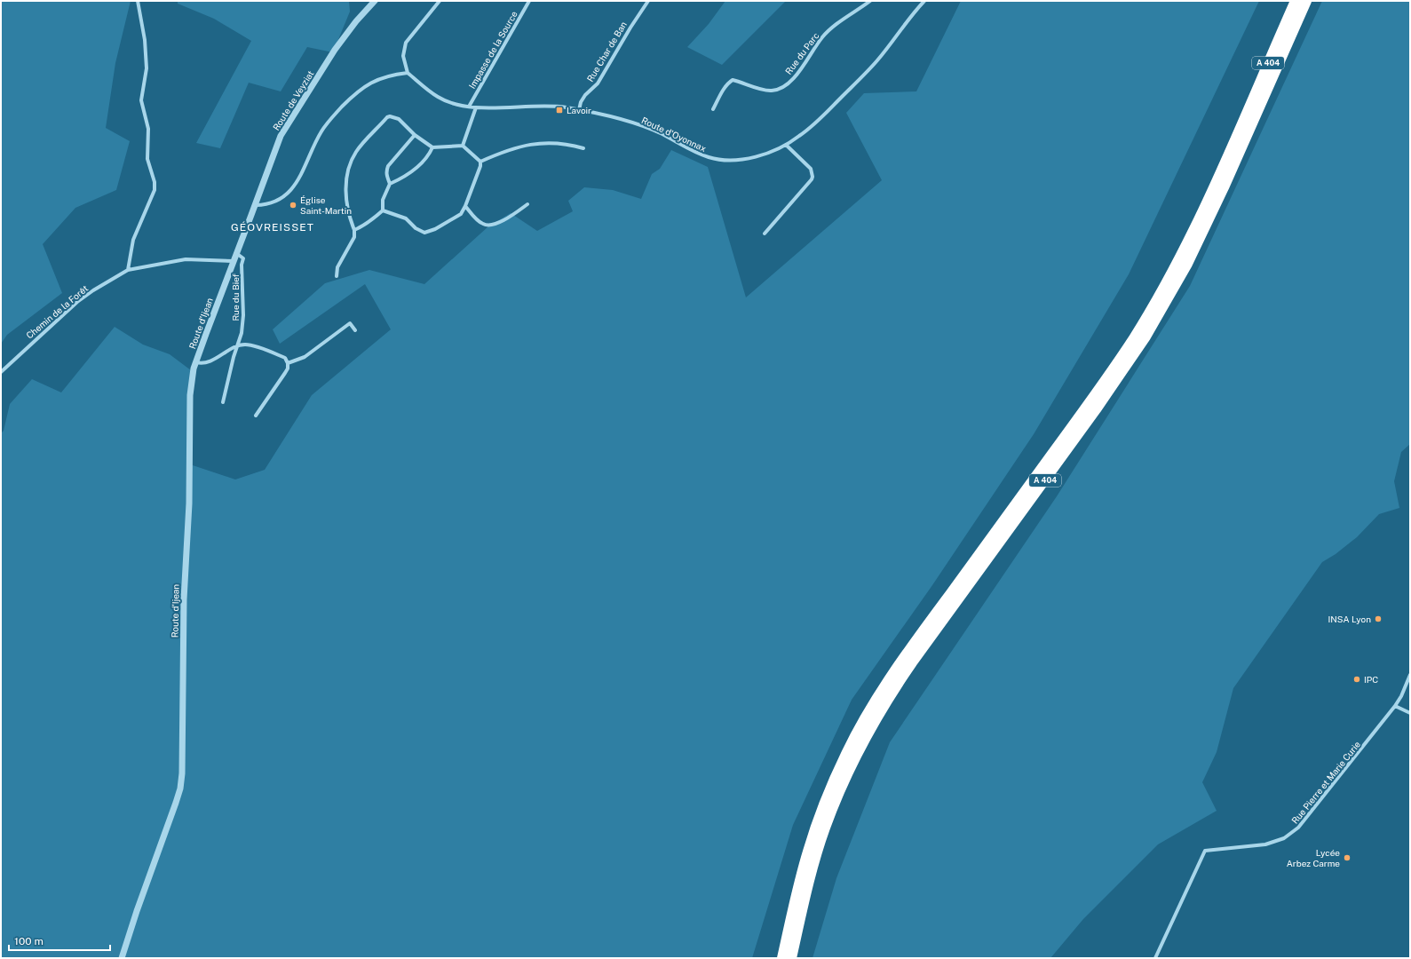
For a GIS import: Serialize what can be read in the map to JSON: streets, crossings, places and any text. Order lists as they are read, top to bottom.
{
  "streets": {
    "highway": ["A 404"],
    "street": [
      "Impasse de la Source",
      "Rue Char de Ban",
      "Rue du Parc",
      "Route de Veyziat",
      "Route d'Oyonnax",
      "Rue du Bief",
      "Chemin de la Forêt",
      "Route d'Ijean",
      "Rue Pierre et Marie Curie"
    ]
  },
  "crossings": [
    ["Impasse de la Source", "Route d'Oyonnax"],
    ["Rue Char de Ban", "Route d'Oyonnax"],
    ["Route de Veyziat", "Rue du Bief"],
    ["Route de Veyziat", "Route d'Ijean"]
  ],
  "districts": ["GÉOVREISSET"],
  "places": {
    "transit": ["Lavoir"],
    "other": [
      "Église Saint-Martin",
      "INSA Lyon",
      "IPC",
      "Lycée Arbez Carme"
    ]
  },
  "scale_bar": "100 m"
}
